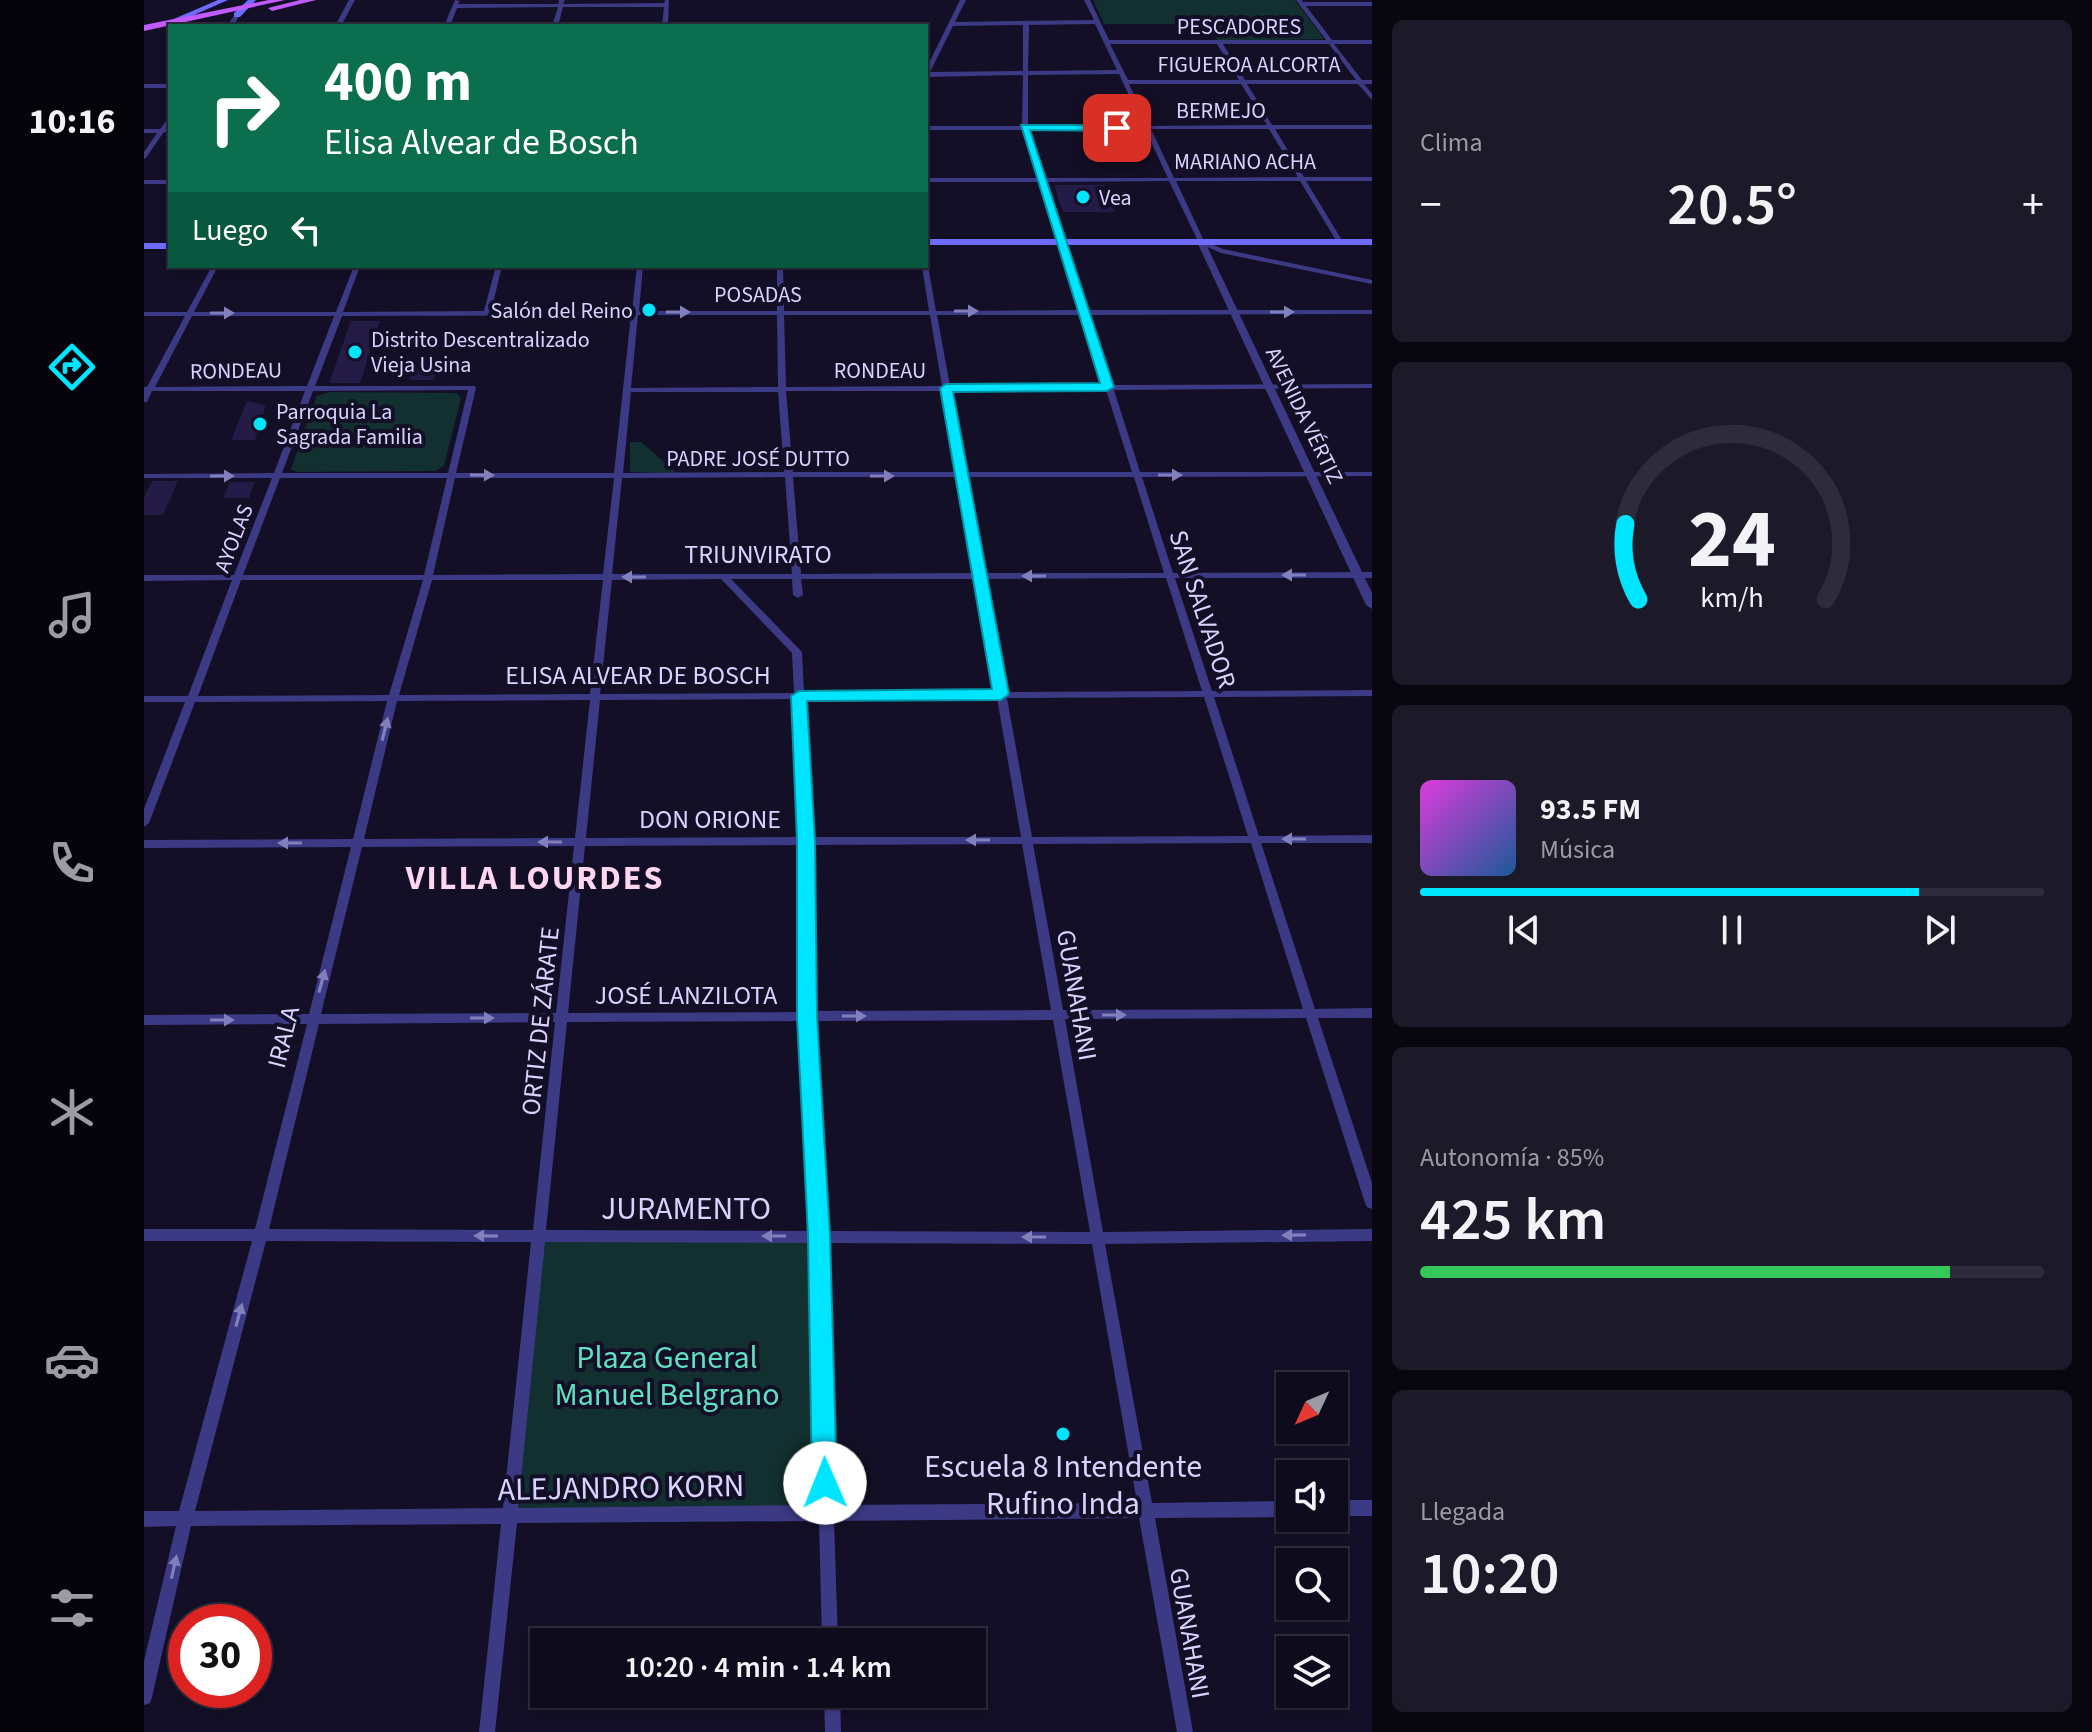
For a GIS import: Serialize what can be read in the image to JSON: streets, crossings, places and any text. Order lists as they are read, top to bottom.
{
  "streets": {
    "street": [
      "PESCADORES",
      "FIGUEROA ALCORTA",
      "BERMEJO",
      "MARIANO ACHA",
      "POSADAS",
      "RONDEAU",
      "AVENIDA VÉRTIZ",
      "PADRE JOSÉ DUTTO",
      "AYOLAS",
      "TRIUNVIRATO",
      "SAN SALVADOR",
      "ELISA ALVEAR DE BOSCH",
      "DON ORIONE",
      "JOSÉ LANZILOTA",
      "GUANAHANI",
      "ORTIZ DE ZÁRATE",
      "IRALA",
      "JURAMENTO",
      "ALEJANDRO KORN"
    ]
  },
  "crossings": [
    ["FIGUEROA ALCORTA", "SAN SALVADOR"],
    ["BERMEJO", "SAN SALVADOR"],
    ["MARIANO ACHA", "SAN SALVADOR"],
    ["POSADAS", "AVENIDA VÉRTIZ"],
    ["POSADAS", "AYOLAS"],
    ["POSADAS", "SAN SALVADOR"],
    ["POSADAS", "GUANAHANI"],
    ["POSADAS", "ORTIZ DE ZÁRATE"],
    ["RONDEAU", "AVENIDA VÉRTIZ"],
    ["RONDEAU", "AYOLAS"],
    ["RONDEAU", "SAN SALVADOR"],
    ["RONDEAU", "GUANAHANI"],
    ["RONDEAU", "ORTIZ DE ZÁRATE"],
    ["RONDEAU", "IRALA"],
    ["AVENIDA VÉRTIZ", "PADRE JOSÉ DUTTO"],
    ["AVENIDA VÉRTIZ", "TRIUNVIRATO"],
    ["PADRE JOSÉ DUTTO", "AYOLAS"],
    ["PADRE JOSÉ DUTTO", "SAN SALVADOR"],
    ["PADRE JOSÉ DUTTO", "GUANAHANI"],
    ["PADRE JOSÉ DUTTO", "ORTIZ DE ZÁRATE"],
    ["PADRE JOSÉ DUTTO", "IRALA"],
    ["AYOLAS", "TRIUNVIRATO"],
    ["AYOLAS", "ELISA ALVEAR DE BOSCH"],
    ["TRIUNVIRATO", "SAN SALVADOR"],
    ["TRIUNVIRATO", "GUANAHANI"],
    ["TRIUNVIRATO", "ORTIZ DE ZÁRATE"],
    ["TRIUNVIRATO", "IRALA"],
    ["SAN SALVADOR", "ELISA ALVEAR DE BOSCH"],
    ["SAN SALVADOR", "DON ORIONE"],
    ["SAN SALVADOR", "JOSÉ LANZILOTA"],
    ["ELISA ALVEAR DE BOSCH", "GUANAHANI"],
    ["ELISA ALVEAR DE BOSCH", "ORTIZ DE ZÁRATE"],
    ["ELISA ALVEAR DE BOSCH", "IRALA"],
    ["DON ORIONE", "GUANAHANI"],
    ["DON ORIONE", "ORTIZ DE ZÁRATE"],
    ["DON ORIONE", "IRALA"],
    ["JOSÉ LANZILOTA", "GUANAHANI"],
    ["JOSÉ LANZILOTA", "ORTIZ DE ZÁRATE"],
    ["JOSÉ LANZILOTA", "IRALA"],
    ["GUANAHANI", "JURAMENTO"],
    ["GUANAHANI", "ALEJANDRO KORN"],
    ["ORTIZ DE ZÁRATE", "JURAMENTO"],
    ["ORTIZ DE ZÁRATE", "ALEJANDRO KORN"],
    ["IRALA", "JURAMENTO"],
    ["IRALA", "ALEJANDRO KORN"]
  ],
  "one_way": [
    "POSADAS",
    "PADRE JOSÉ DUTTO",
    "TRIUNVIRATO",
    "DON ORIONE",
    "JOSÉ LANZILOTA",
    "IRALA",
    "JURAMENTO"
  ],
  "districts": ["VILLA LOURDES"],
  "parks": ["Plaza General Manuel Belgrano"],
  "places": [
    "Vea",
    "Salón del Reino",
    "Distrito Descentralizado Vieja Usina",
    "Parroquia La Sagrada Familia",
    "Escuela 8 Intendente Rufino Inda"
  ],
  "north": "bottom left",
  "page": {
    "tabs": "10:16",
    "tile": [
      "Clima",
      ["Autonomía · 85%", "425 km"],
      ["Llegada", "10:20"]
    ],
    "turn": ["400 m", "Elisa Alvear de Bosch"],
    "heat": ["−", "20.5°", "+"],
    "then": "Luego",
    "song": ["93.5 FM", "Música"],
    "limit": "30",
    "trip": "10:20 · 4 min · 1.4 km",
    "gauge": ["24", "km/h"]
  }
}
